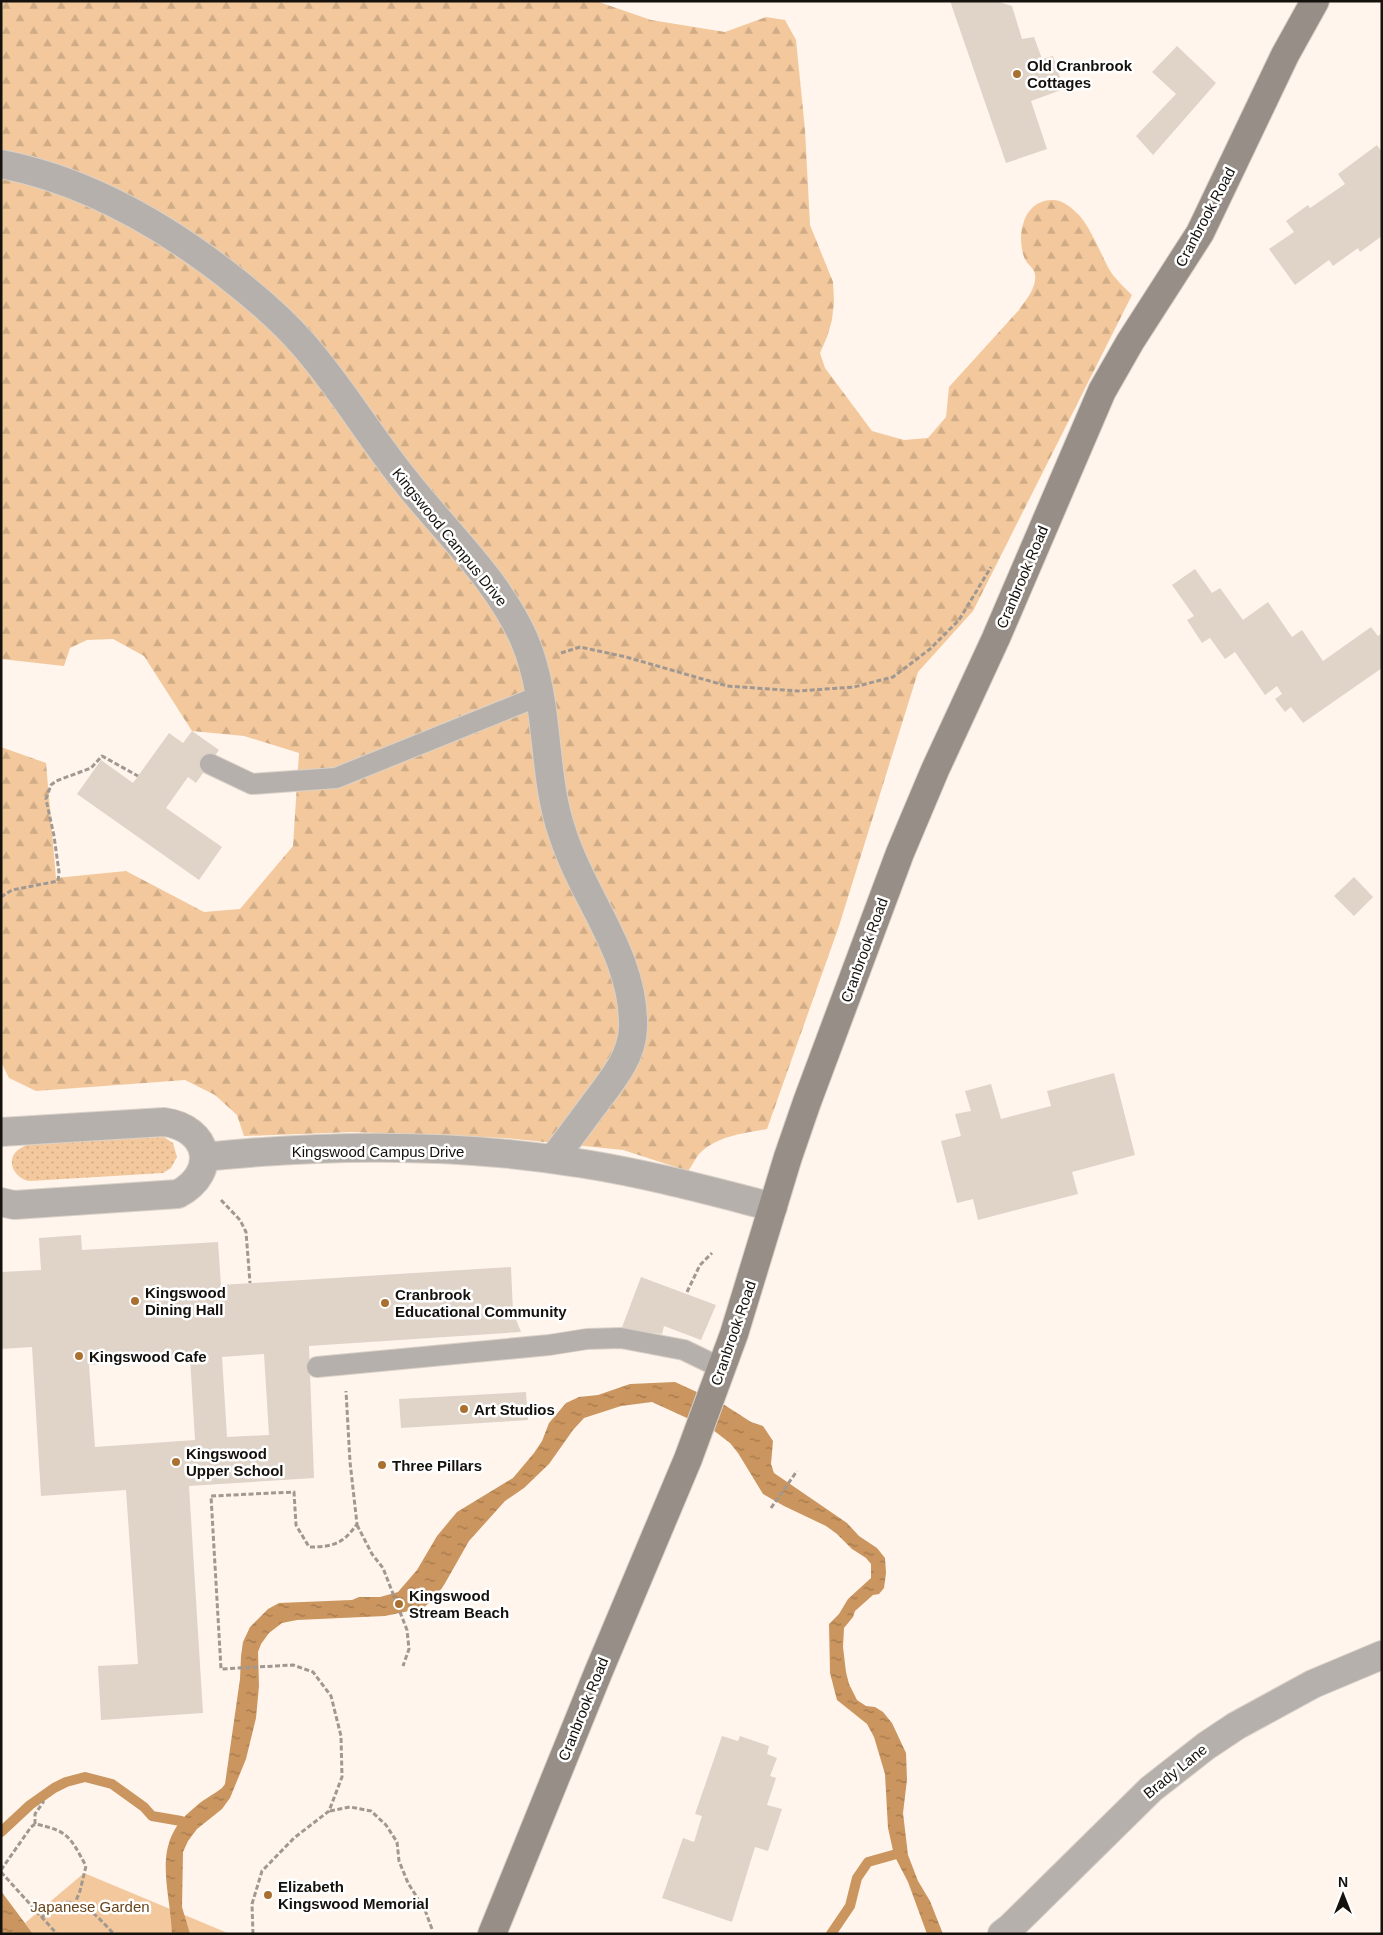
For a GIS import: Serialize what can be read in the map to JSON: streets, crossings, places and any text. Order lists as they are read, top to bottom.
{
  "streets": {
    "street": ["Cranbrook Road", "Kingswood Campus Drive", "Brady Lane"]
  },
  "crossings": [
    ["Cranbrook Road", "Kingswood Campus Drive"]
  ],
  "parks": ["Japanese Garden"],
  "places": [
    "Old Cranbrook Cottages",
    "Kingswood Dining Hall",
    "Cranbrook Educational Community",
    "Kingswood Cafe",
    "Art Studios",
    "Kingswood Upper School",
    "Three Pillars",
    "Kingswood Stream Beach",
    "Elizabeth Kingswood Memorial"
  ],
  "north": "top"
}
